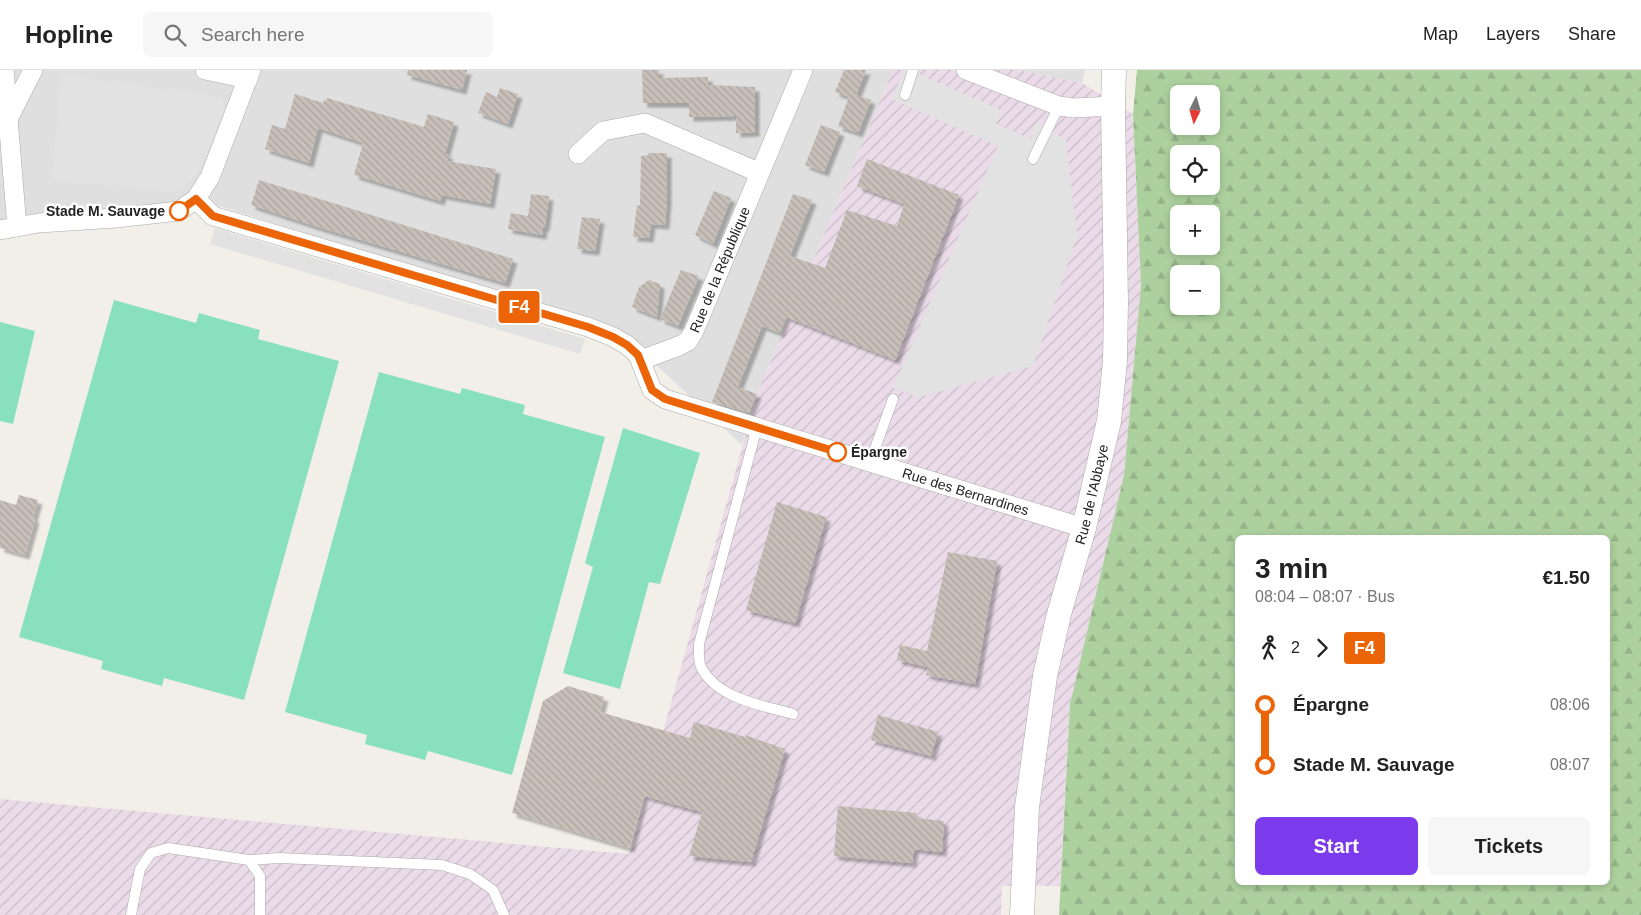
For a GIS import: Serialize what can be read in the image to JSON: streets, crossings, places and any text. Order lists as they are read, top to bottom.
{
  "streets": {
    "street": ["Rue de la République", "Rue des Bernardines", "Rue de l'Abbaye"]
  },
  "crossings": [
    ["Rue de la République", "Rue des Bernardines"],
    ["Rue des Bernardines", "Rue de l'Abbaye"]
  ],
  "places": ["Stade M. Sauvage", "Épargne"],
  "lines": ["bus line F4"],
  "north": "bottom",
  "page": {
    "header": "Hopline",
    "search": "Search here",
    "nav": ["Map", "Layers", "Share"],
    "on_map": "F4",
    "map_buttons": ["+", "−"],
    "heading": ["3 min", "08:04 – 08:07 · Bus", "€1.50"],
    "legs": ["2", "F4"],
    "list": [
      {
        "name": "Épargne",
        "value": "08:06"
      },
      {
        "name": "Stade M. Sauvage",
        "value": "08:07"
      }
    ],
    "buttons": ["Start", "Tickets"]
  }
}
